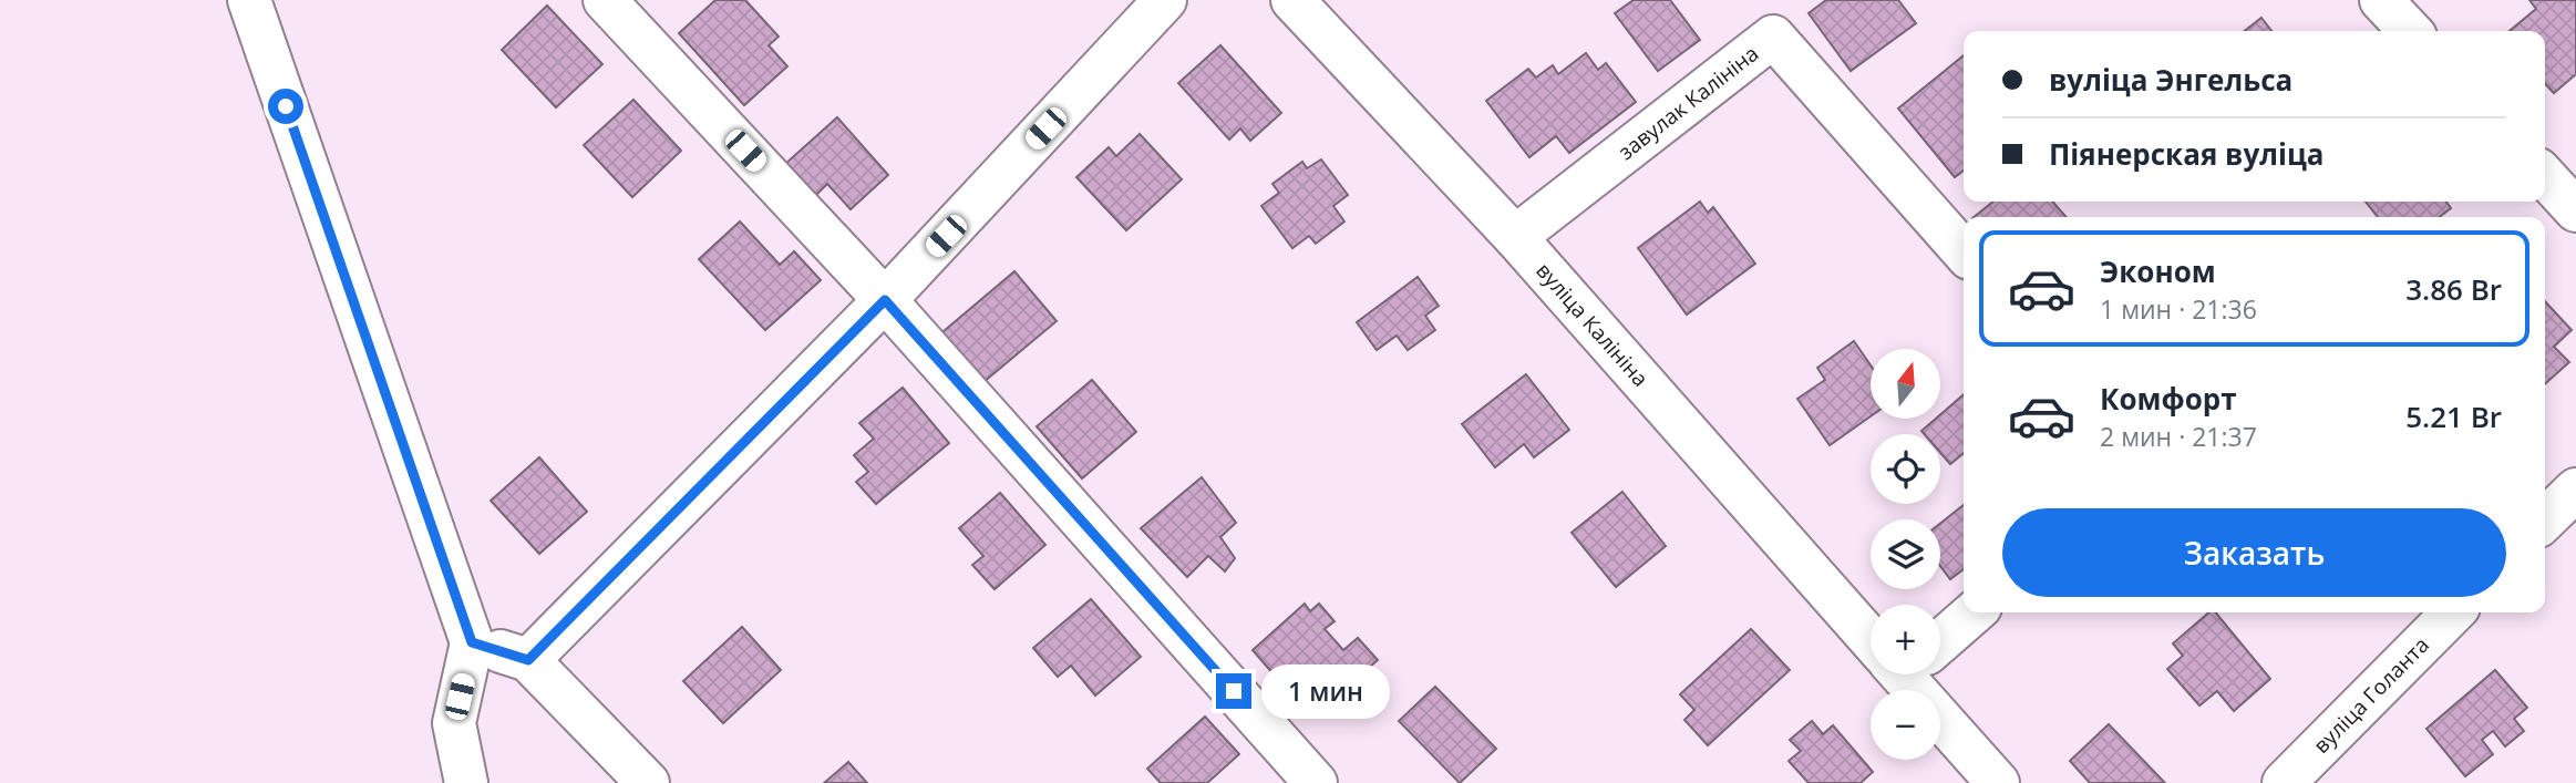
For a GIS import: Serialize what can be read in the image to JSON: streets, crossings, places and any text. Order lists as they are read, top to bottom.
{
  "streets": {
    "street": ["завулак Калініна", "вуліца Калініна", "вуліца Голанта"]
  },
  "crossings": [
    ["завулак Калініна", "вуліца Калініна"]
  ],
  "north": "top",
  "page": {
    "banner": ["вуліца Энгельса", "Піянерская вуліца"],
    "list": [
      {
        "name": "Эконом",
        "note": "1 мин · 21:36",
        "value": "3.86 Br"
      },
      {
        "name": "Комфорт",
        "note": "2 мин · 21:37",
        "value": "5.21 Br"
      }
    ],
    "map_buttons": ["+", "−"],
    "buttons": "Заказать",
    "bubble": "1 мин"
  }
}
